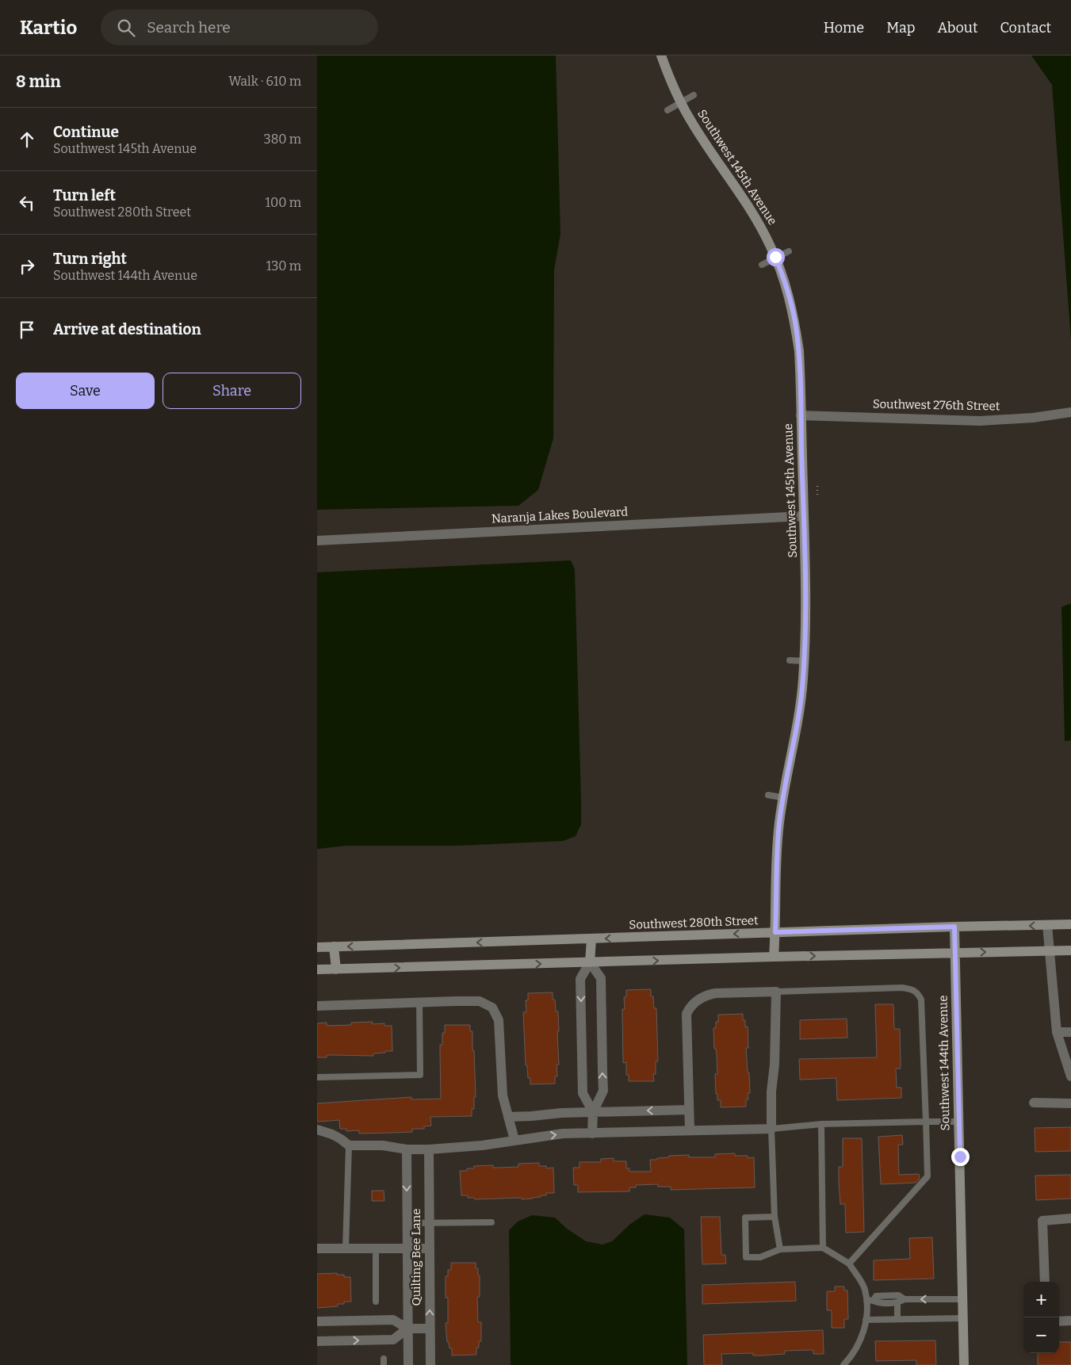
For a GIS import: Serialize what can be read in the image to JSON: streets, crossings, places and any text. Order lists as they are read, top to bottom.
{
  "streets": {
    "street": [
      "Southwest 145th Avenue",
      "Southwest 276th Street",
      "Naranja Lakes Boulevard",
      "Southwest 280th Street",
      "Southwest 144th Avenue",
      "Quilting Bee Lane"
    ]
  },
  "crossings": [
    ["Southwest 145th Avenue", "Southwest 276th Street"],
    ["Southwest 145th Avenue", "Naranja Lakes Boulevard"],
    ["Southwest 145th Avenue", "Southwest 280th Street"],
    ["Southwest 280th Street", "Southwest 144th Avenue"]
  ],
  "page": {
    "header": "Kartio",
    "search": "Search here",
    "nav": [
      "Home",
      "Map",
      "About",
      "Contact"
    ],
    "heading": ["8 min", "Walk · 610 m"],
    "list": [
      ["Continue", "Southwest 145th Avenue", "380 m"],
      ["Turn left", "Southwest 280th Street", "100 m"],
      ["Turn right", "Southwest 144th Avenue", "130 m"],
      "Arrive at destination"
    ],
    "buttons": ["Save", "Share"],
    "map_buttons": ["+", "−"]
  }
}
